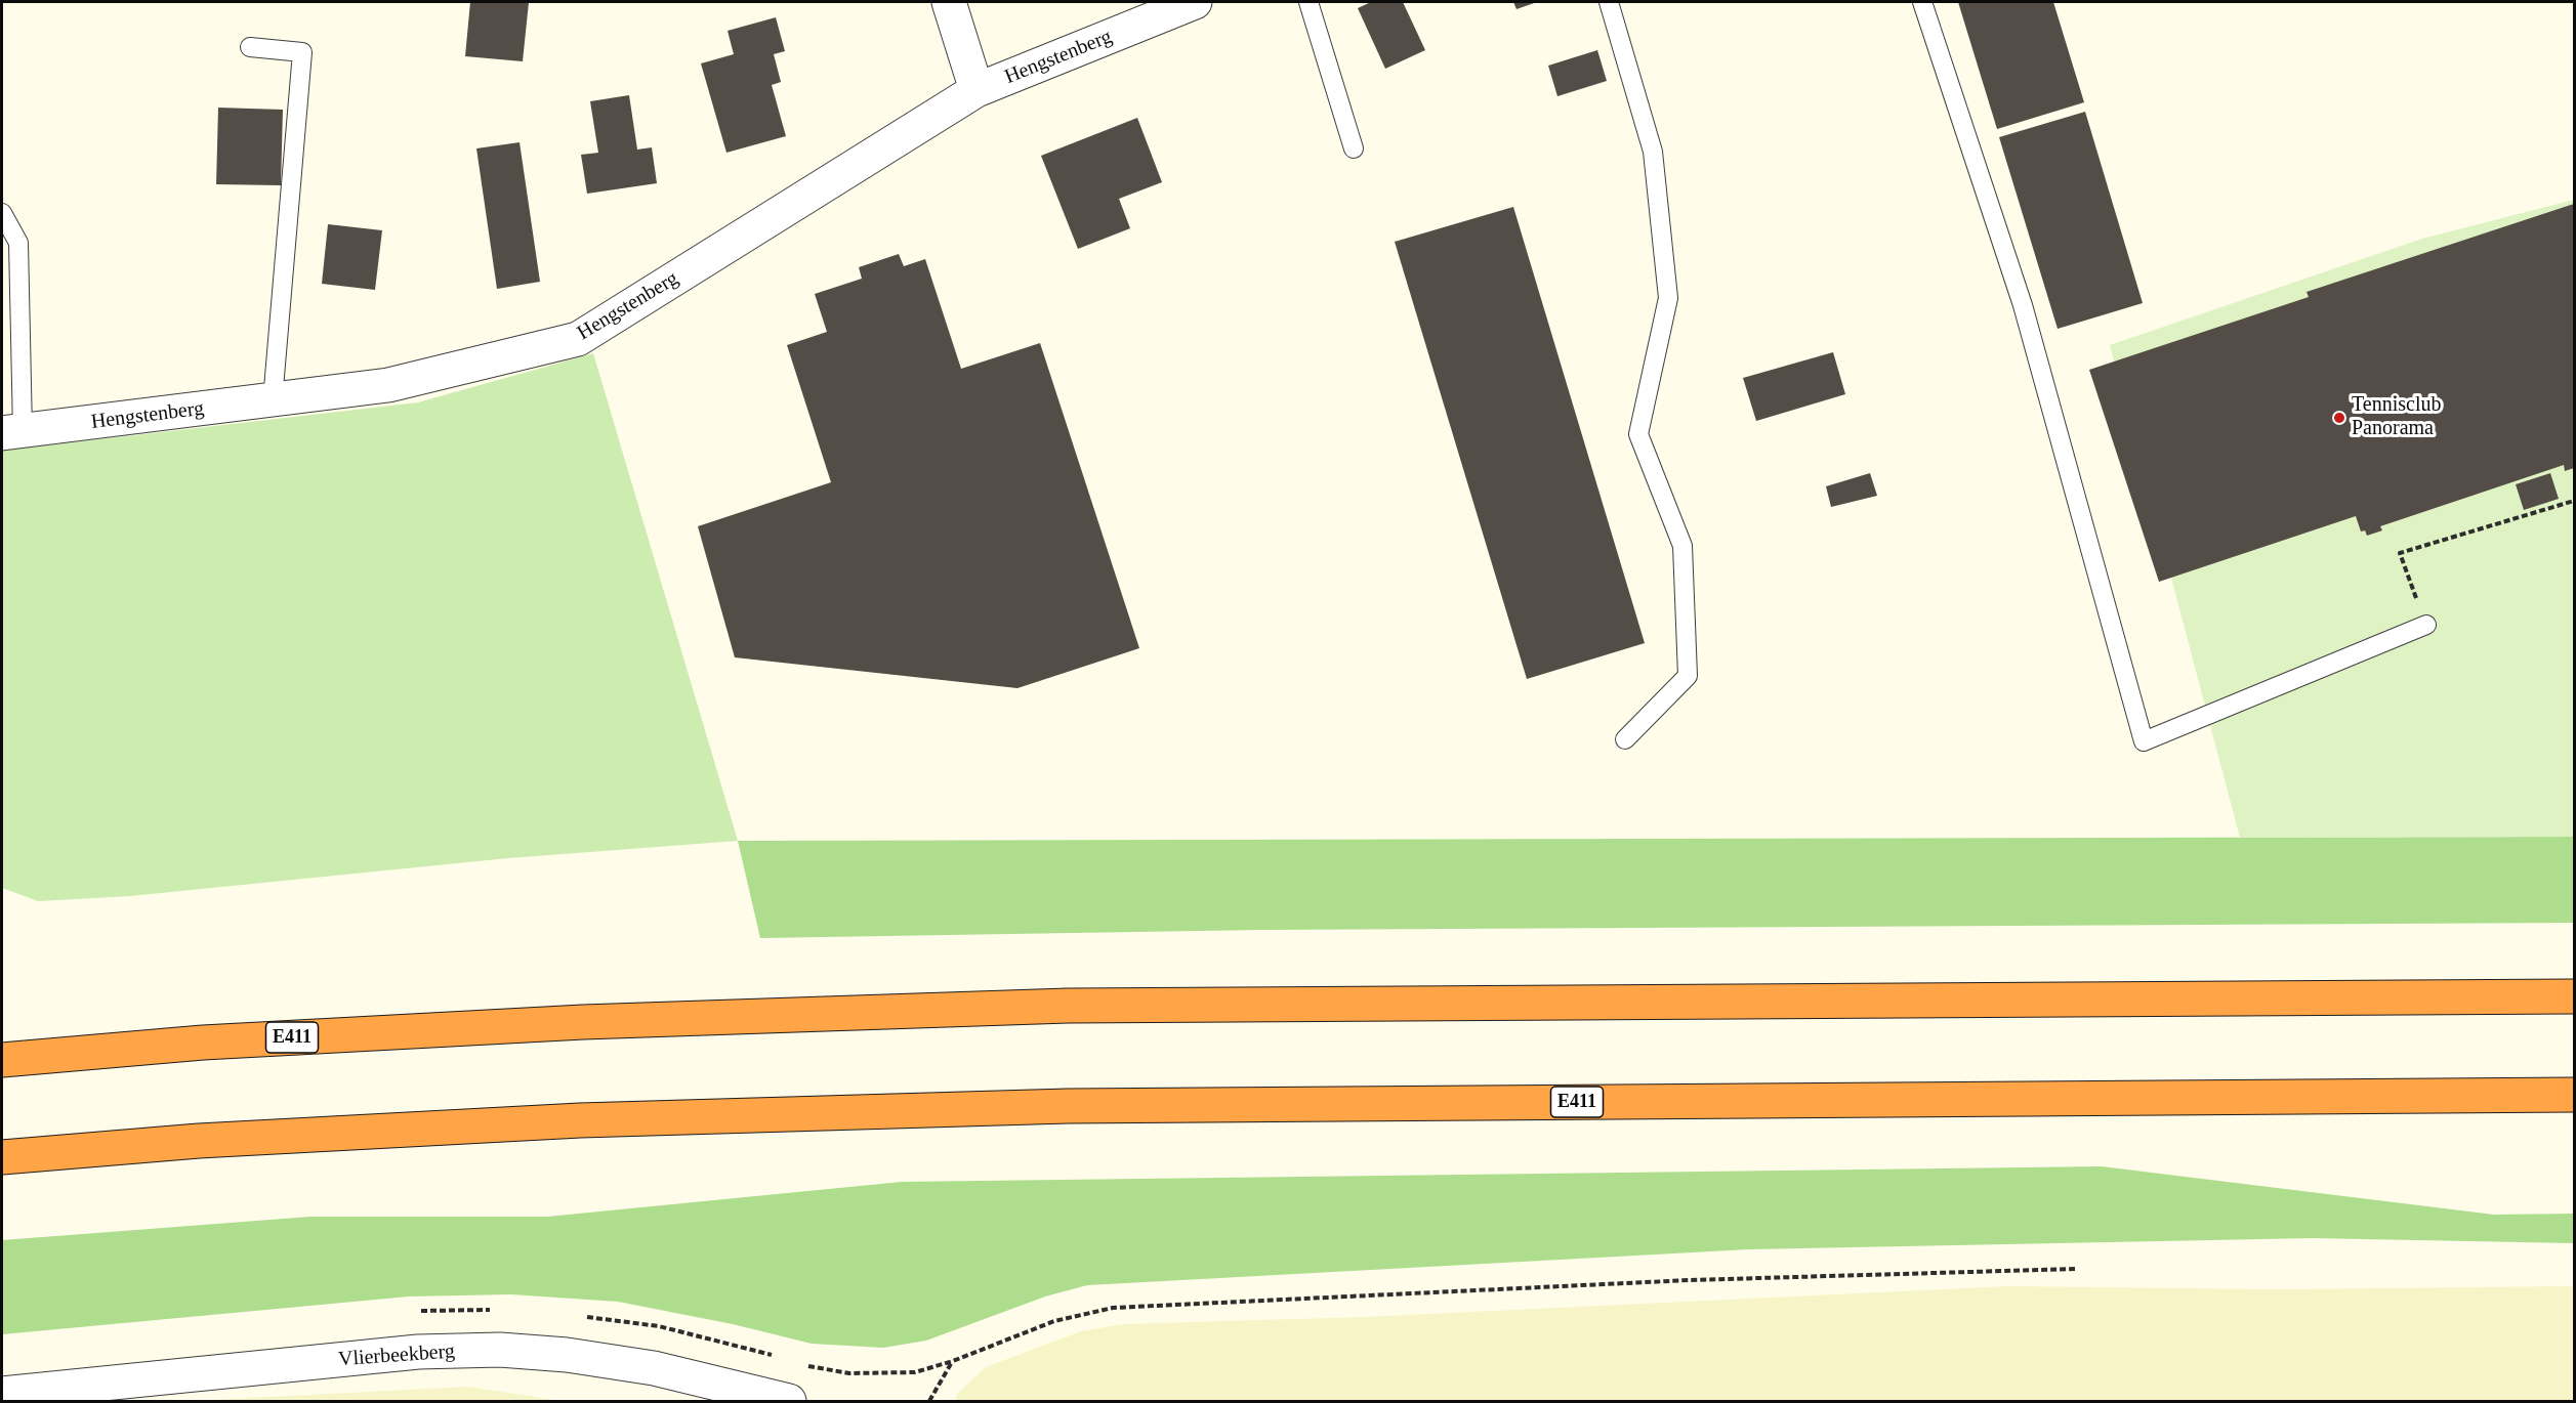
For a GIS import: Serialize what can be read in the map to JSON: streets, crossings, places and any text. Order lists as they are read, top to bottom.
{
  "streets": {
    "highway": ["E411"],
    "street": ["Hengstenberg", "Vlierbeekberg"]
  },
  "places": ["Tennisclub Panorama"]
}
